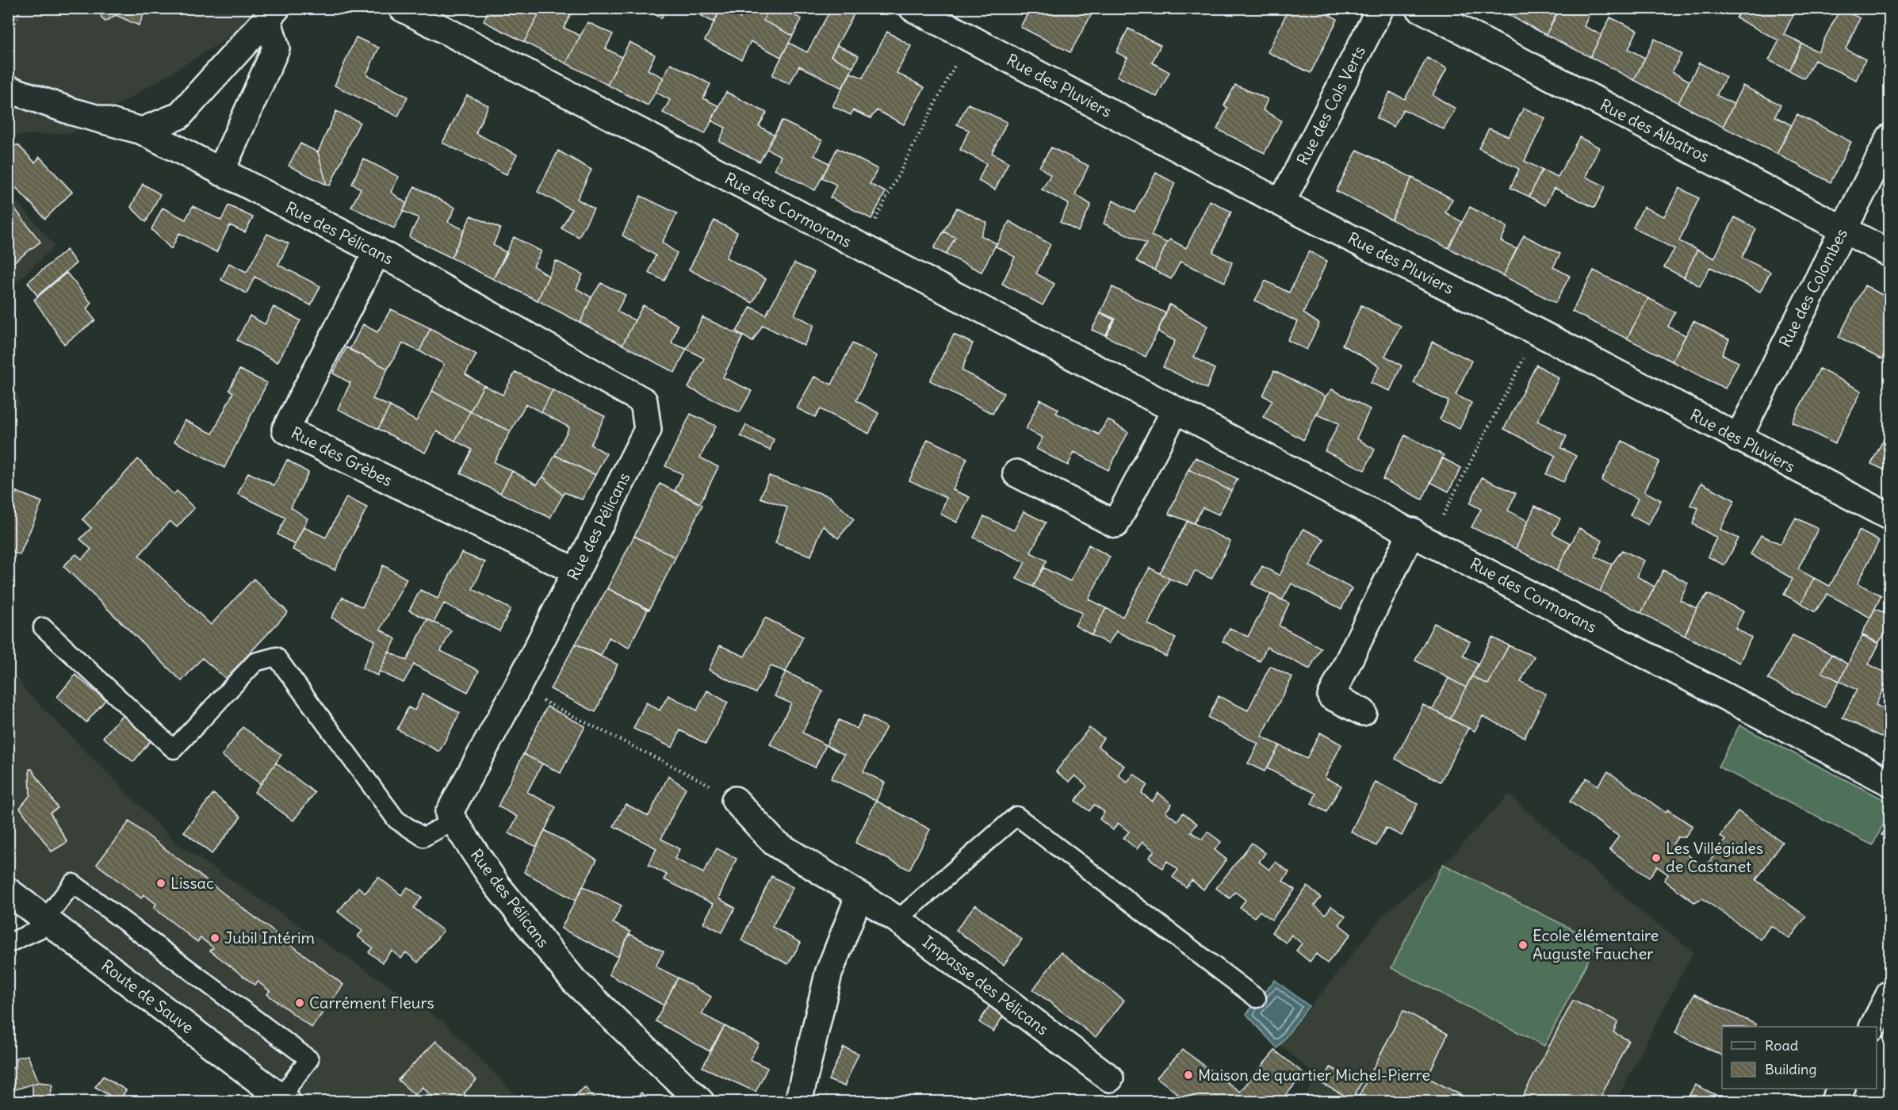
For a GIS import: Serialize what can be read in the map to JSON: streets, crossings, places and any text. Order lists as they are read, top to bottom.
{
  "streets": {
    "street": [
      "Rue des Pluviers",
      "Rue des Cols Verts",
      "Rue des Albatros",
      "Rue des Cormorans",
      "Rue des Pélicans",
      "Rue des Colombes",
      "Rue des Grèbes",
      "Impasse des Pélicans",
      "Route de Sauve"
    ]
  },
  "crossings": [
    ["Rue des Pluviers", "Rue des Cols Verts"],
    ["Rue des Pluviers", "Rue des Colombes"],
    ["Rue des Albatros", "Rue des Colombes"],
    ["Rue des Pélicans", "Rue des Grèbes"]
  ],
  "places": [
    "Les Villégiales de Castanet",
    "Lissac",
    "Jubil Intérim",
    "Ecole élémentaire Auguste Faucher",
    "Carrément Fleurs",
    "Maison de quartier Michel-Pierre"
  ],
  "legend": ["Road", "Building"]
}
